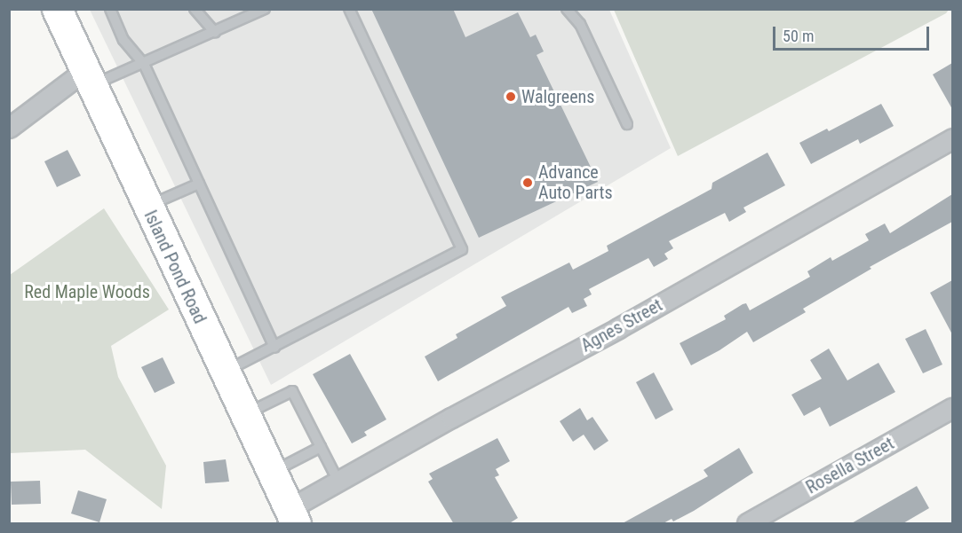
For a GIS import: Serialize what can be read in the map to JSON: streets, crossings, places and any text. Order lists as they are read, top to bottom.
{
  "streets": {
    "main road": ["Island Pond Road"],
    "street": ["Agnes Street", "Rosella Street"]
  },
  "crossings": [
    ["Island Pond Road", "Agnes Street"]
  ],
  "parks": ["Red Maple Woods"],
  "places": ["Walgreens", "Advance Auto Parts"],
  "scale_bar": "50 m"
}
